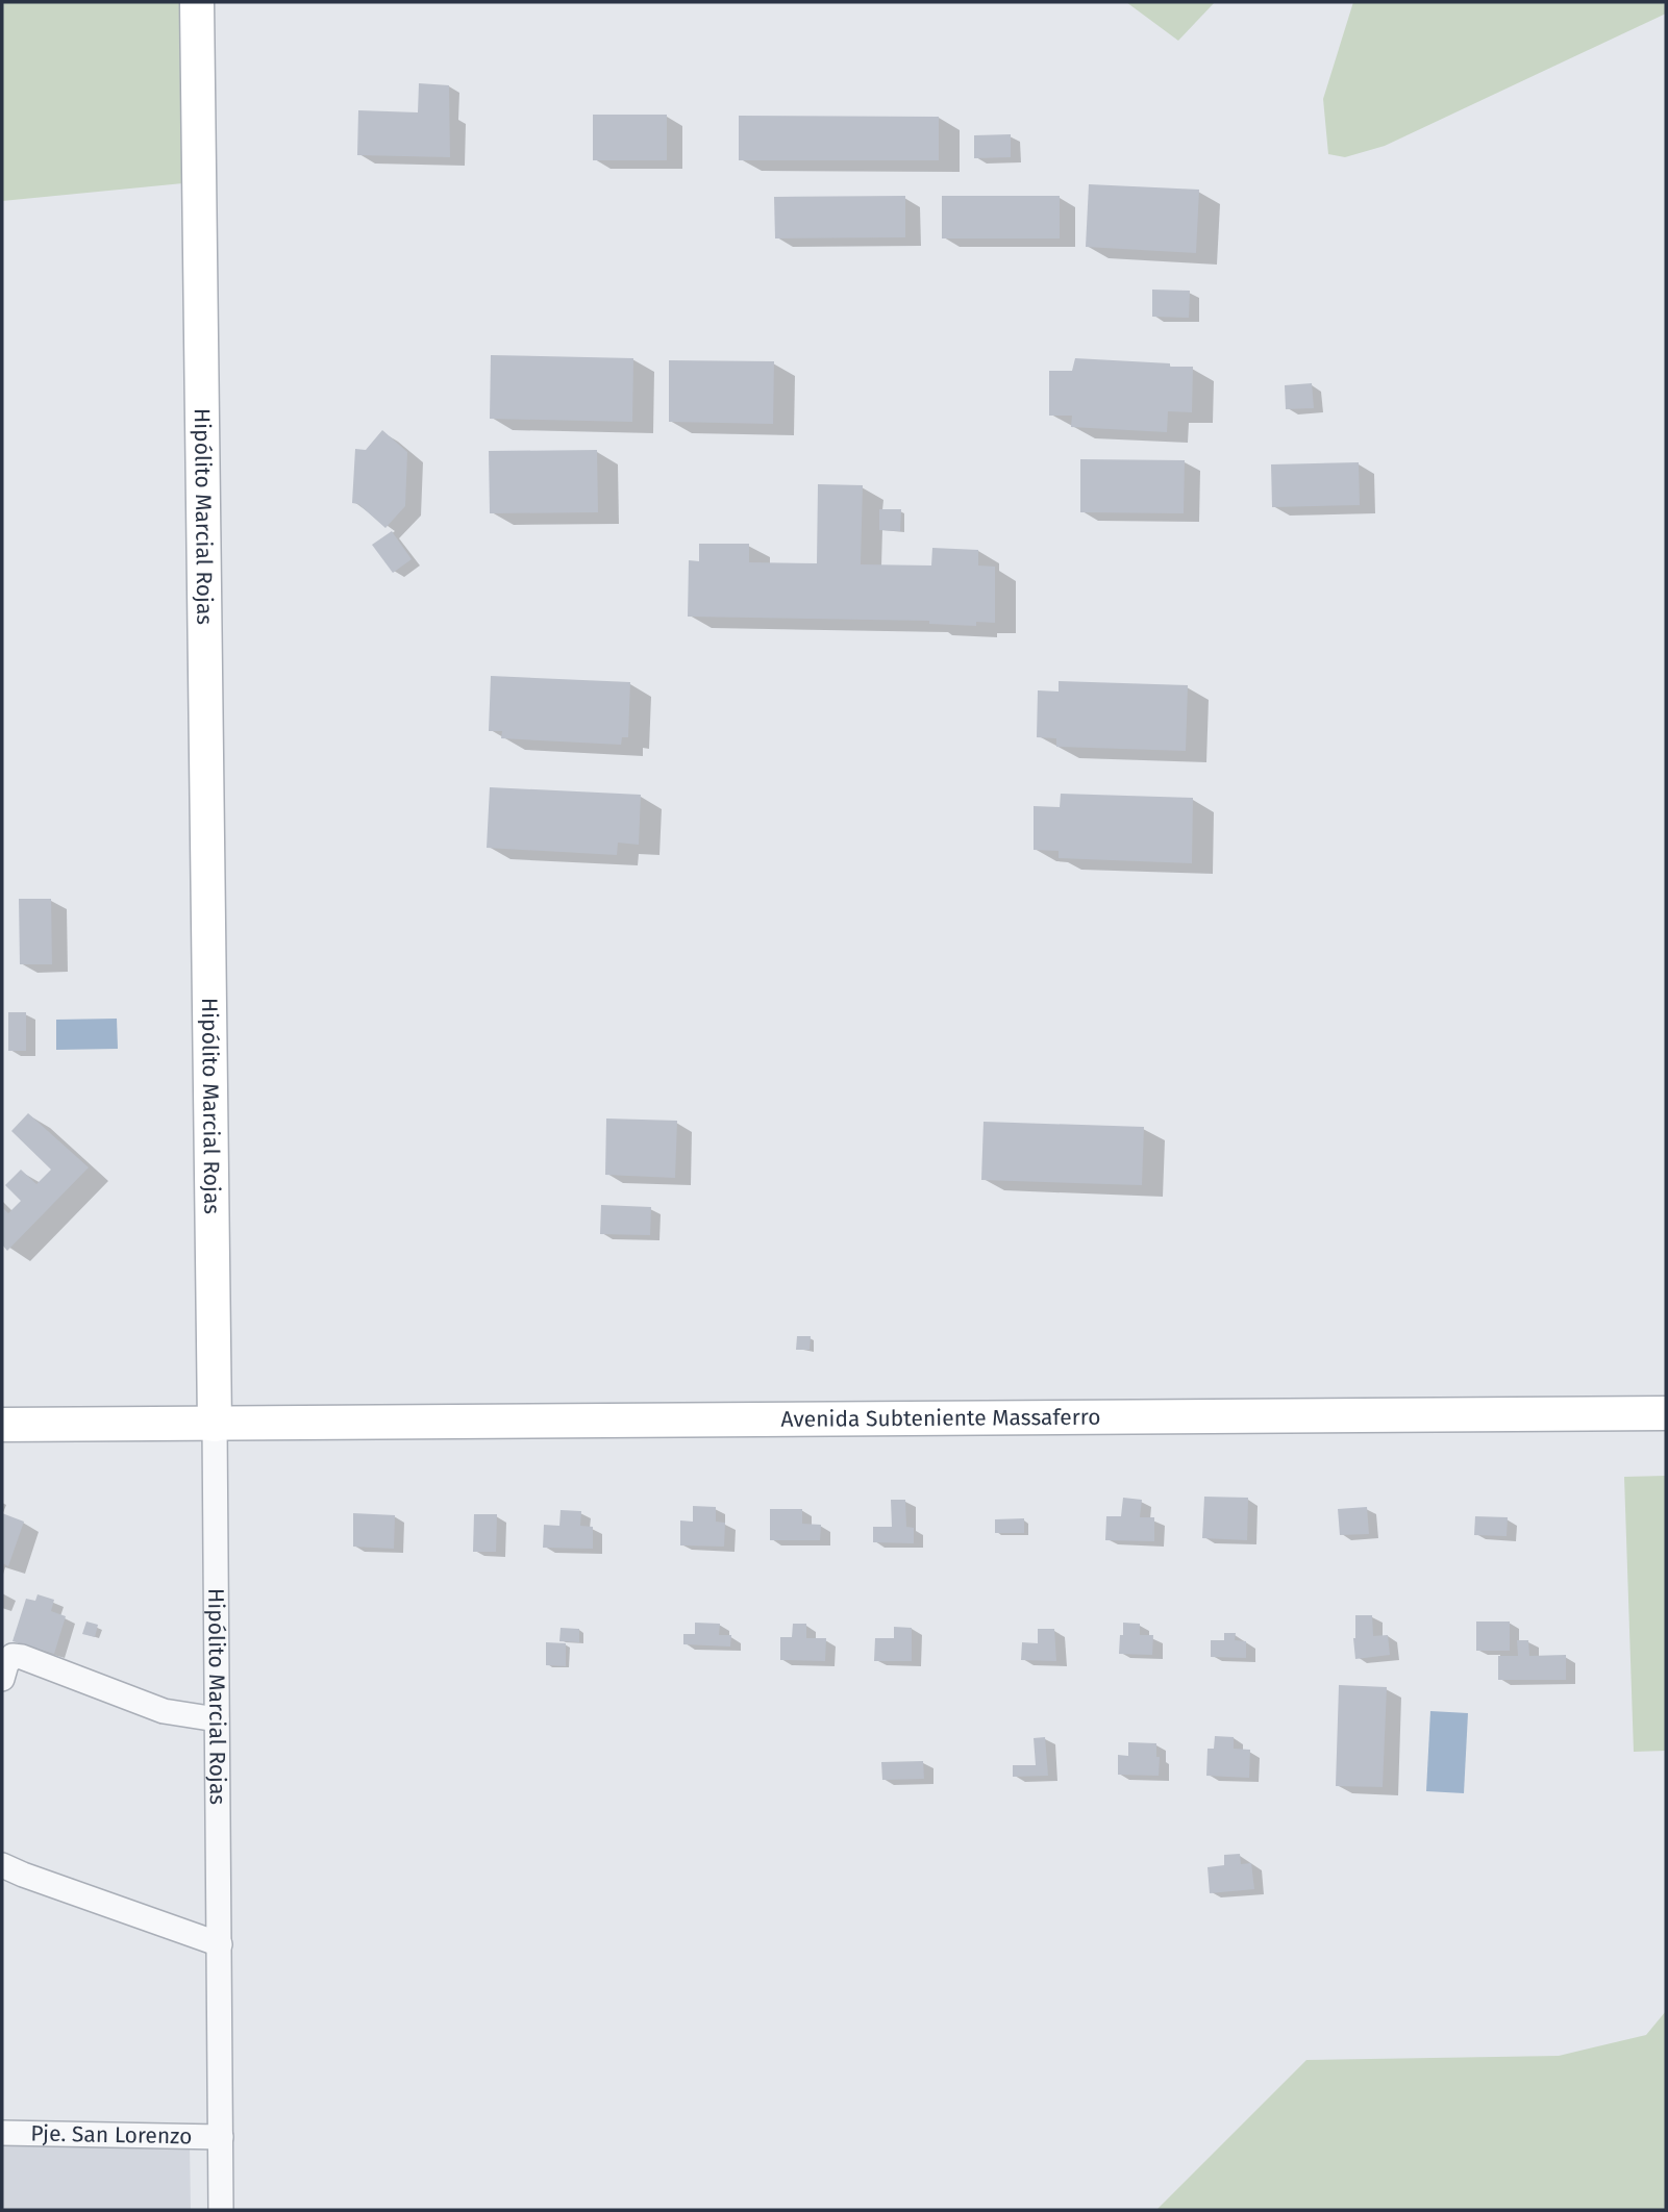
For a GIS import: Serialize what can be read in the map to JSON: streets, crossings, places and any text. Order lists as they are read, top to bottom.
{
  "streets": {
    "main road": ["Hipólito Marcial Rojas", "Avenida Subteniente Massaferro"],
    "street": ["Pje. San Lorenzo"]
  },
  "crossings": [
    ["Hipólito Marcial Rojas", "Avenida Subteniente Massaferro"],
    ["Hipólito Marcial Rojas", "Pje. San Lorenzo"]
  ]
}
